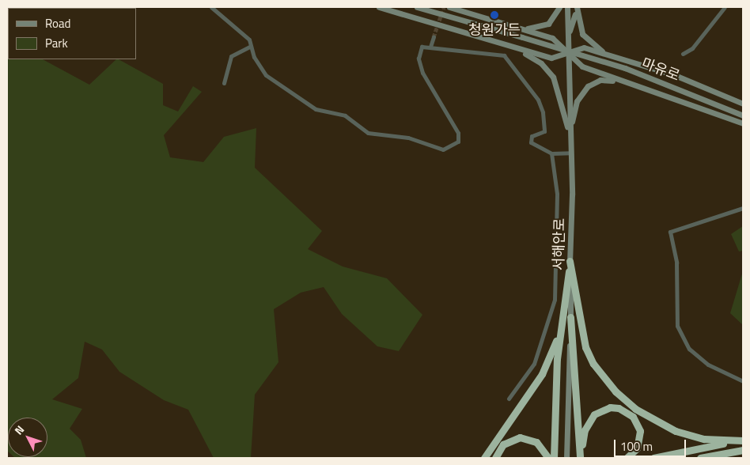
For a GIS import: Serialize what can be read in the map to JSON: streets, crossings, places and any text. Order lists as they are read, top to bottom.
{
  "streets": {
    "main road": ["마유로", "서해안로"]
  },
  "crossings": [
    ["마유로", "서해안로"]
  ],
  "places": ["청원가든"],
  "legend": ["Road", "Park"],
  "scale_bar": "100 m",
  "north": "top left"
}
